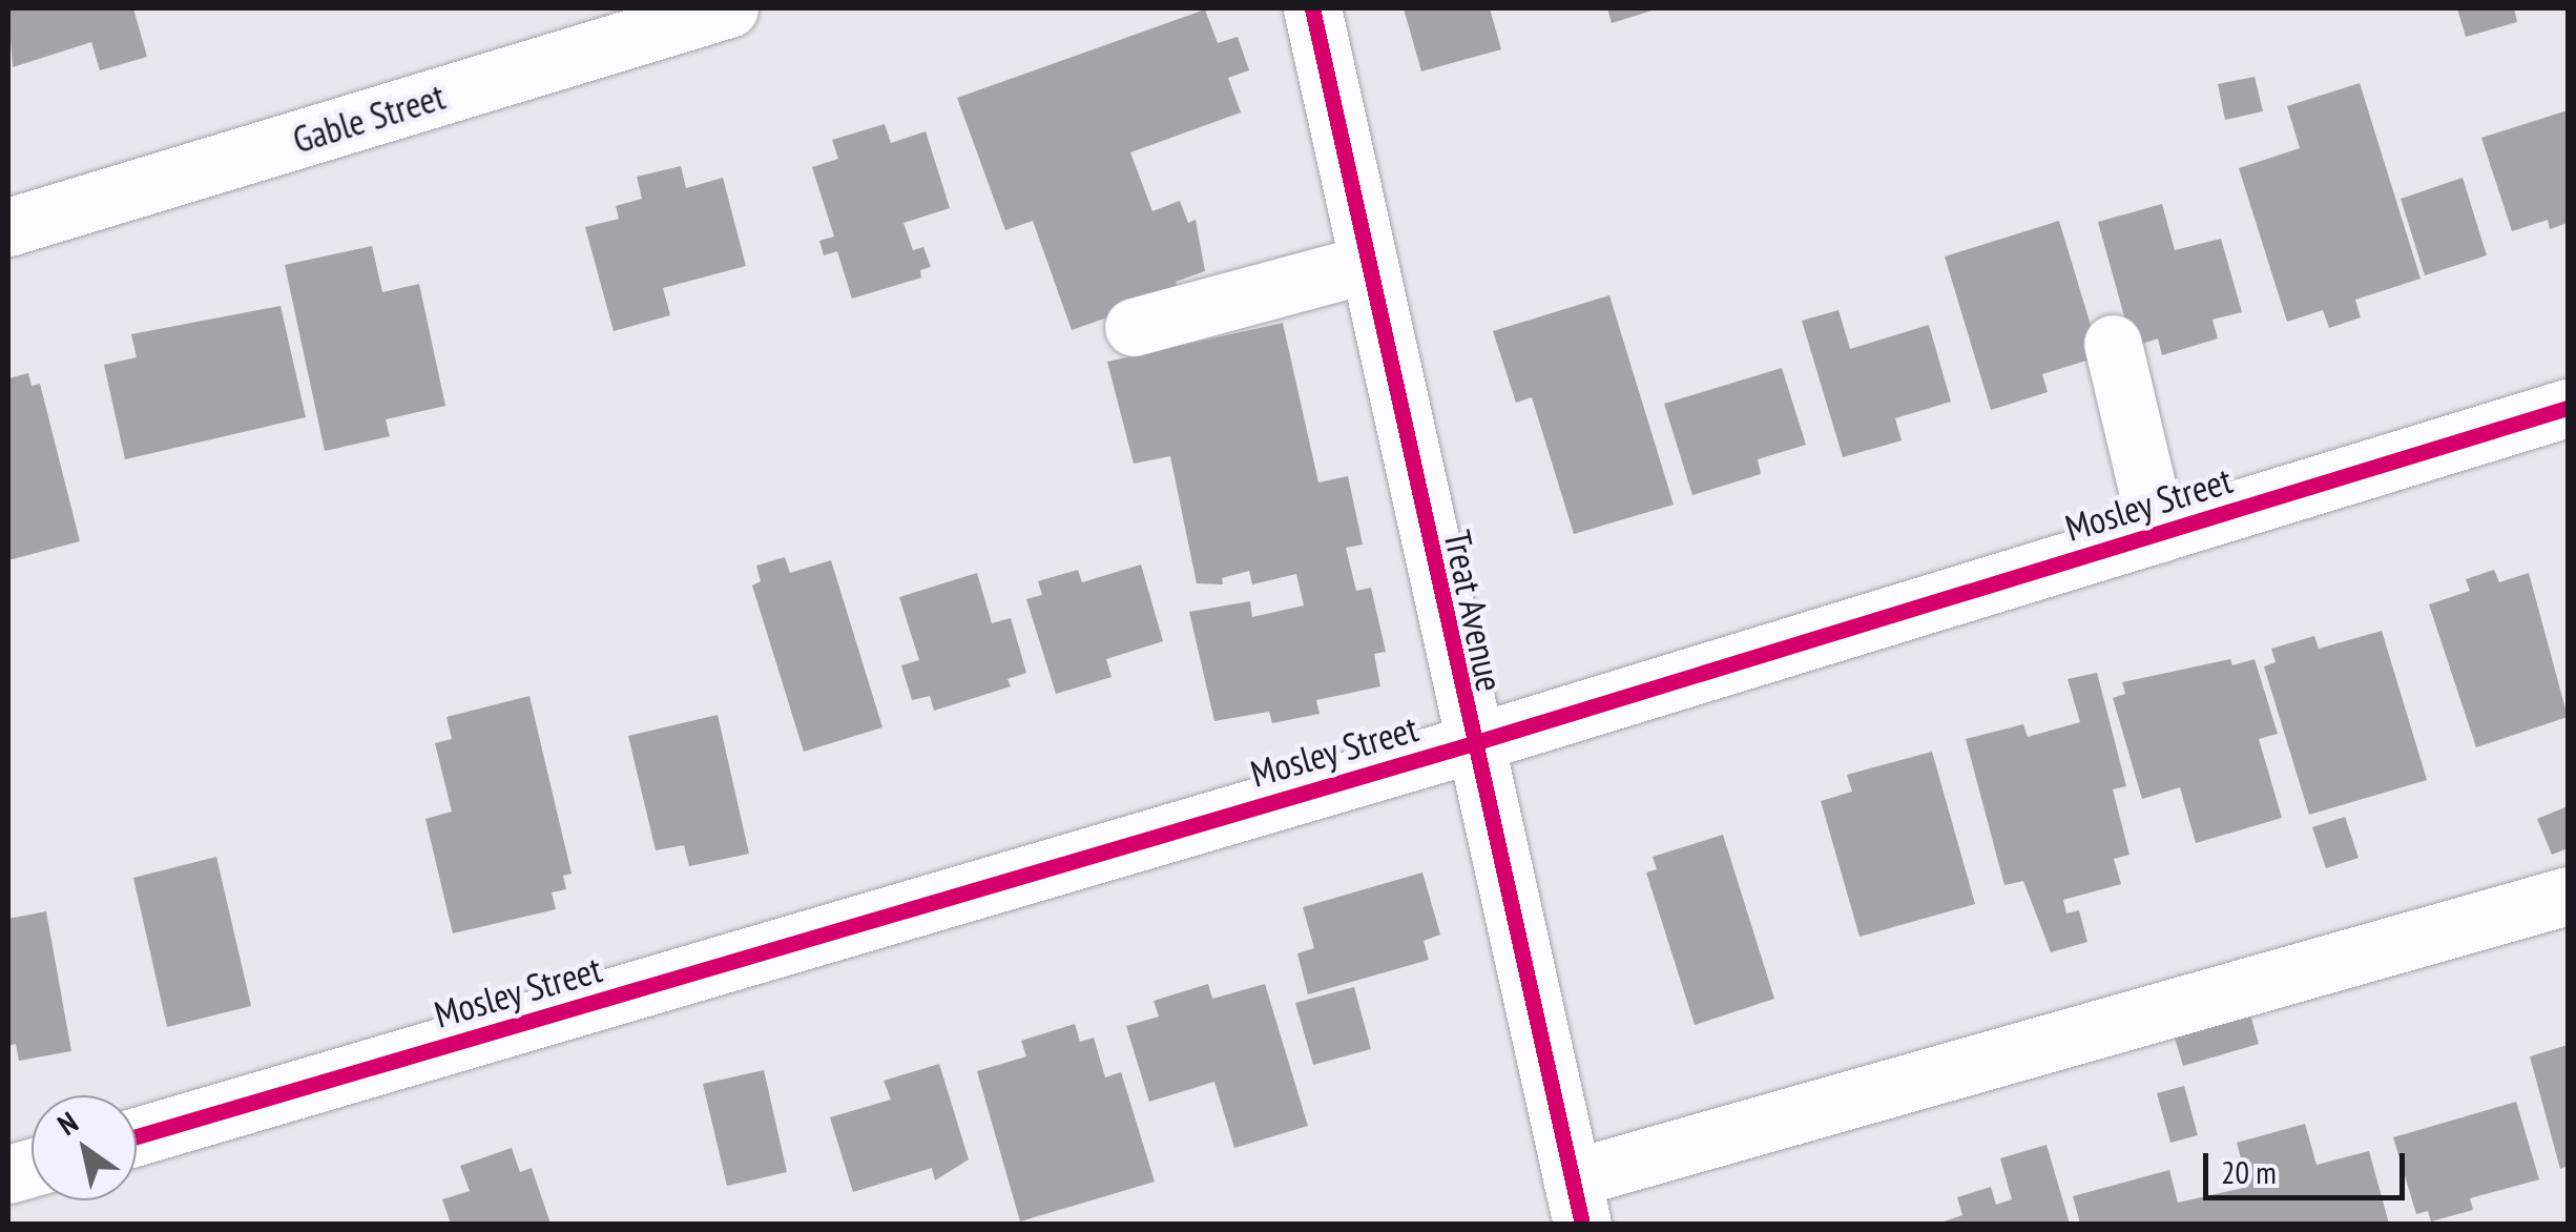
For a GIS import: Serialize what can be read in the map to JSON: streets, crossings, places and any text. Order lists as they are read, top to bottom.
{
  "streets": {
    "street": ["Gable Street", "Mosley Street", "Treat Avenue"]
  },
  "crossings": [
    ["Mosley Street", "Treat Avenue"]
  ],
  "scale_bar": "20 m",
  "north": "top left"
}
